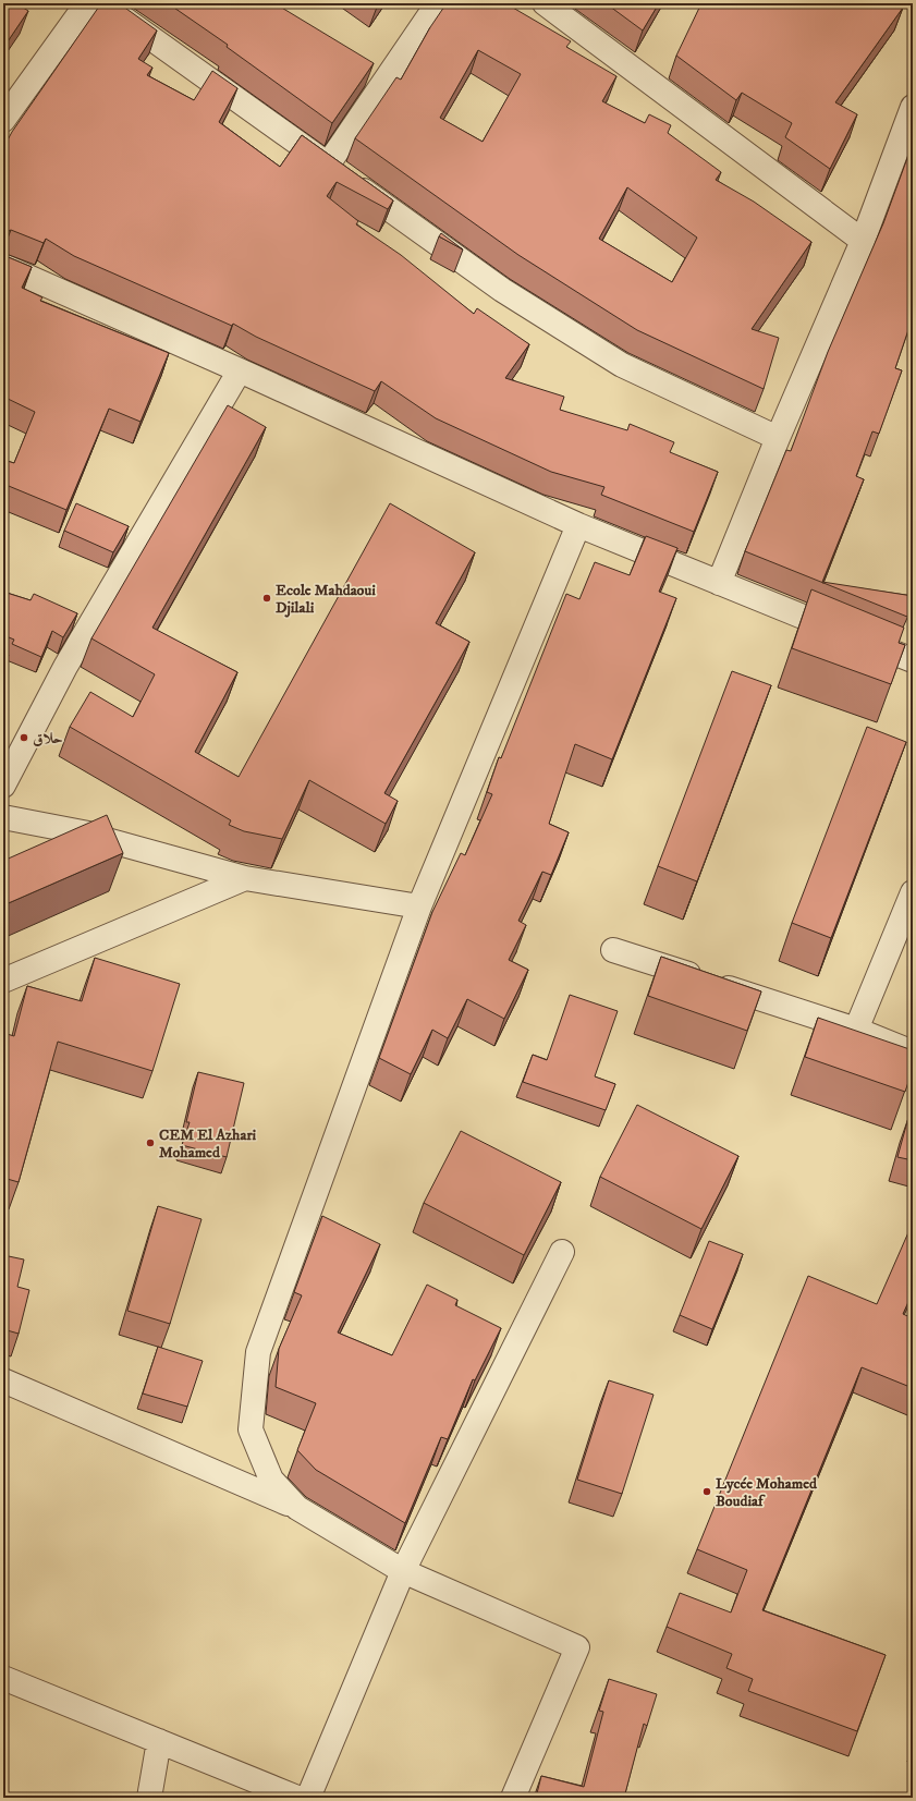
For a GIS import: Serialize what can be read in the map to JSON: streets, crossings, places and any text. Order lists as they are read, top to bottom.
{
  "places": [
    "Ecole Mahdaoui Djilali",
    "حلاق",
    "CEM El Azhari Mohamed",
    "Lycée Mohamed Boudiaf"
  ]
}
